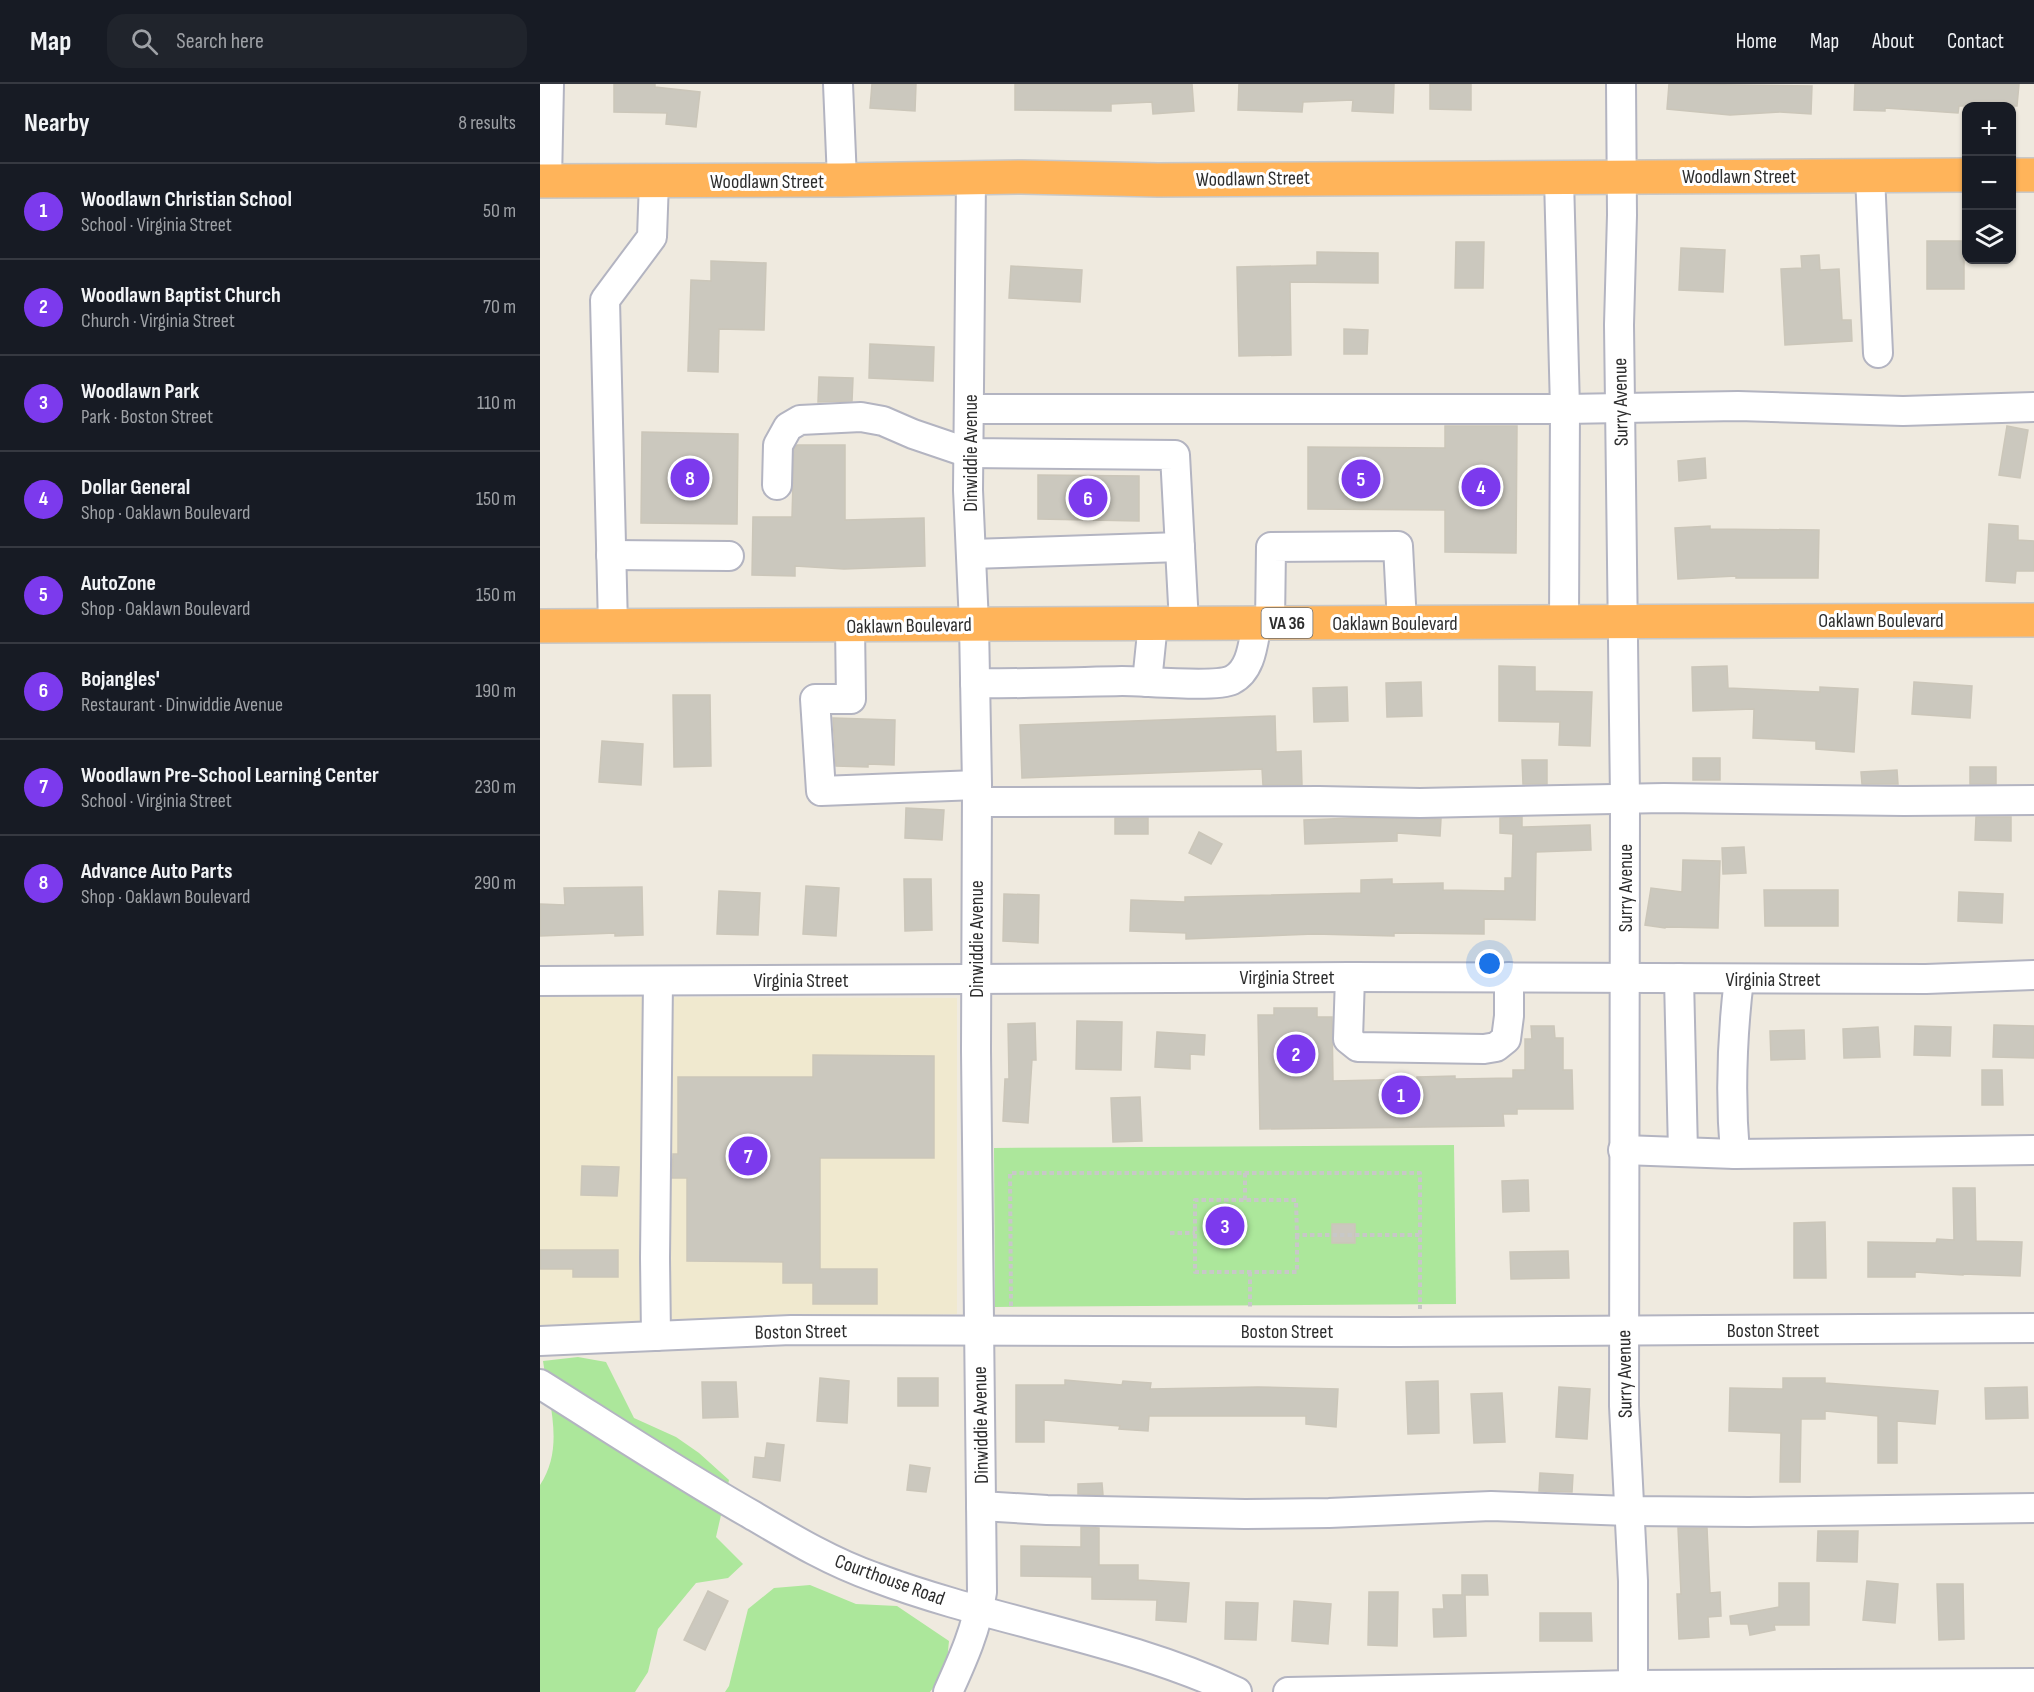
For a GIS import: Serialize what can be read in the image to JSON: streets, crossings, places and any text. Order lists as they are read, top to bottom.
{
  "streets": {
    "highway": ["Woodlawn Street", "Oaklawn Boulevard", "VA 36"],
    "street": [
      "Surry Avenue",
      "Dinwiddie Avenue",
      "Virginia Street",
      "Boston Street",
      "Courthouse Road"
    ]
  },
  "crossings": [
    ["Woodlawn Street", "Surry Avenue"],
    ["Woodlawn Street", "Dinwiddie Avenue"],
    ["Surry Avenue", "Oaklawn Boulevard"],
    ["Surry Avenue", "Virginia Street"],
    ["Surry Avenue", "Boston Street"],
    ["Dinwiddie Avenue", "Oaklawn Boulevard"],
    ["Dinwiddie Avenue", "Virginia Street"],
    ["Dinwiddie Avenue", "Boston Street"],
    ["Dinwiddie Avenue", "Courthouse Road"]
  ],
  "page": {
    "header": "Map",
    "search": "Search here",
    "nav": [
      "Home",
      "Map",
      "About",
      "Contact"
    ],
    "heading": ["Nearby", "8 results"],
    "map_buttons": ["+", "−"],
    "list": [
      {
        "mark": "1",
        "name": "Woodlawn Christian School",
        "note": "School · Virginia Street",
        "value": "50 m"
      },
      {
        "mark": "2",
        "name": "Woodlawn Baptist Church",
        "note": "Church · Virginia Street",
        "value": "70 m"
      },
      {
        "mark": "3",
        "name": "Woodlawn Park",
        "note": "Park · Boston Street",
        "value": "110 m"
      },
      {
        "mark": "4",
        "name": "Dollar General",
        "note": "Shop · Oaklawn Boulevard",
        "value": "150 m"
      },
      {
        "mark": "5",
        "name": "AutoZone",
        "note": "Shop · Oaklawn Boulevard",
        "value": "150 m"
      },
      {
        "mark": "6",
        "name": "Bojangles'",
        "note": "Restaurant · Dinwiddie Avenue",
        "value": "190 m"
      },
      {
        "mark": "7",
        "name": "Woodlawn Pre-School Learning Center",
        "note": "School · Virginia Street",
        "value": "230 m"
      },
      {
        "mark": "8",
        "name": "Advance Auto Parts",
        "note": "Shop · Oaklawn Boulevard",
        "value": "290 m"
      }
    ],
    "pins": [
      "8",
      "5",
      "4",
      "6",
      "2",
      "1",
      "7",
      "3"
    ]
  }
}
